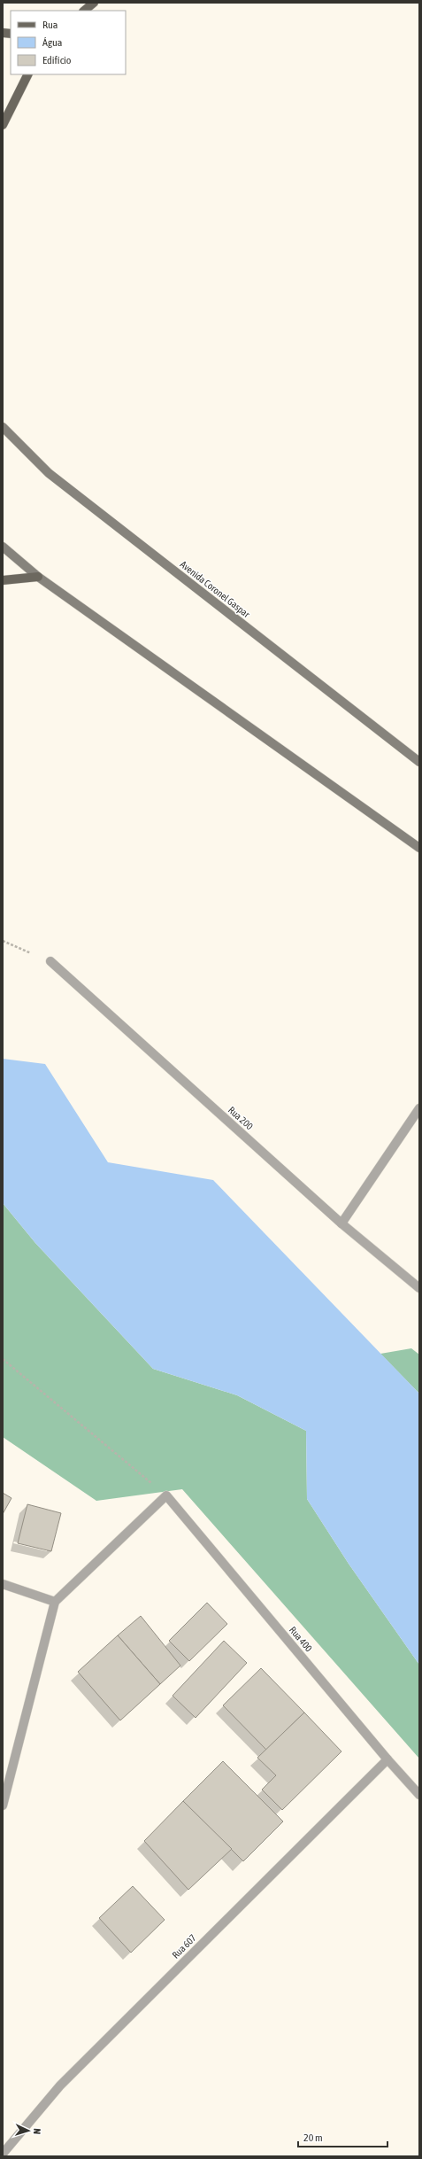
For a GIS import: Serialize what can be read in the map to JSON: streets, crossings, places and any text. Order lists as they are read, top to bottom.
{
  "streets": {
    "street": [
      "Avenida Coronel Gaspar",
      "Rua 200",
      "Rua 400",
      "Rua 607"
    ]
  },
  "crossings": [
    ["Rua 400", "Rua 607"]
  ],
  "legend": ["Rua", "Água", "Edifício"],
  "scale_bar": "20 m",
  "north": "right"
}
